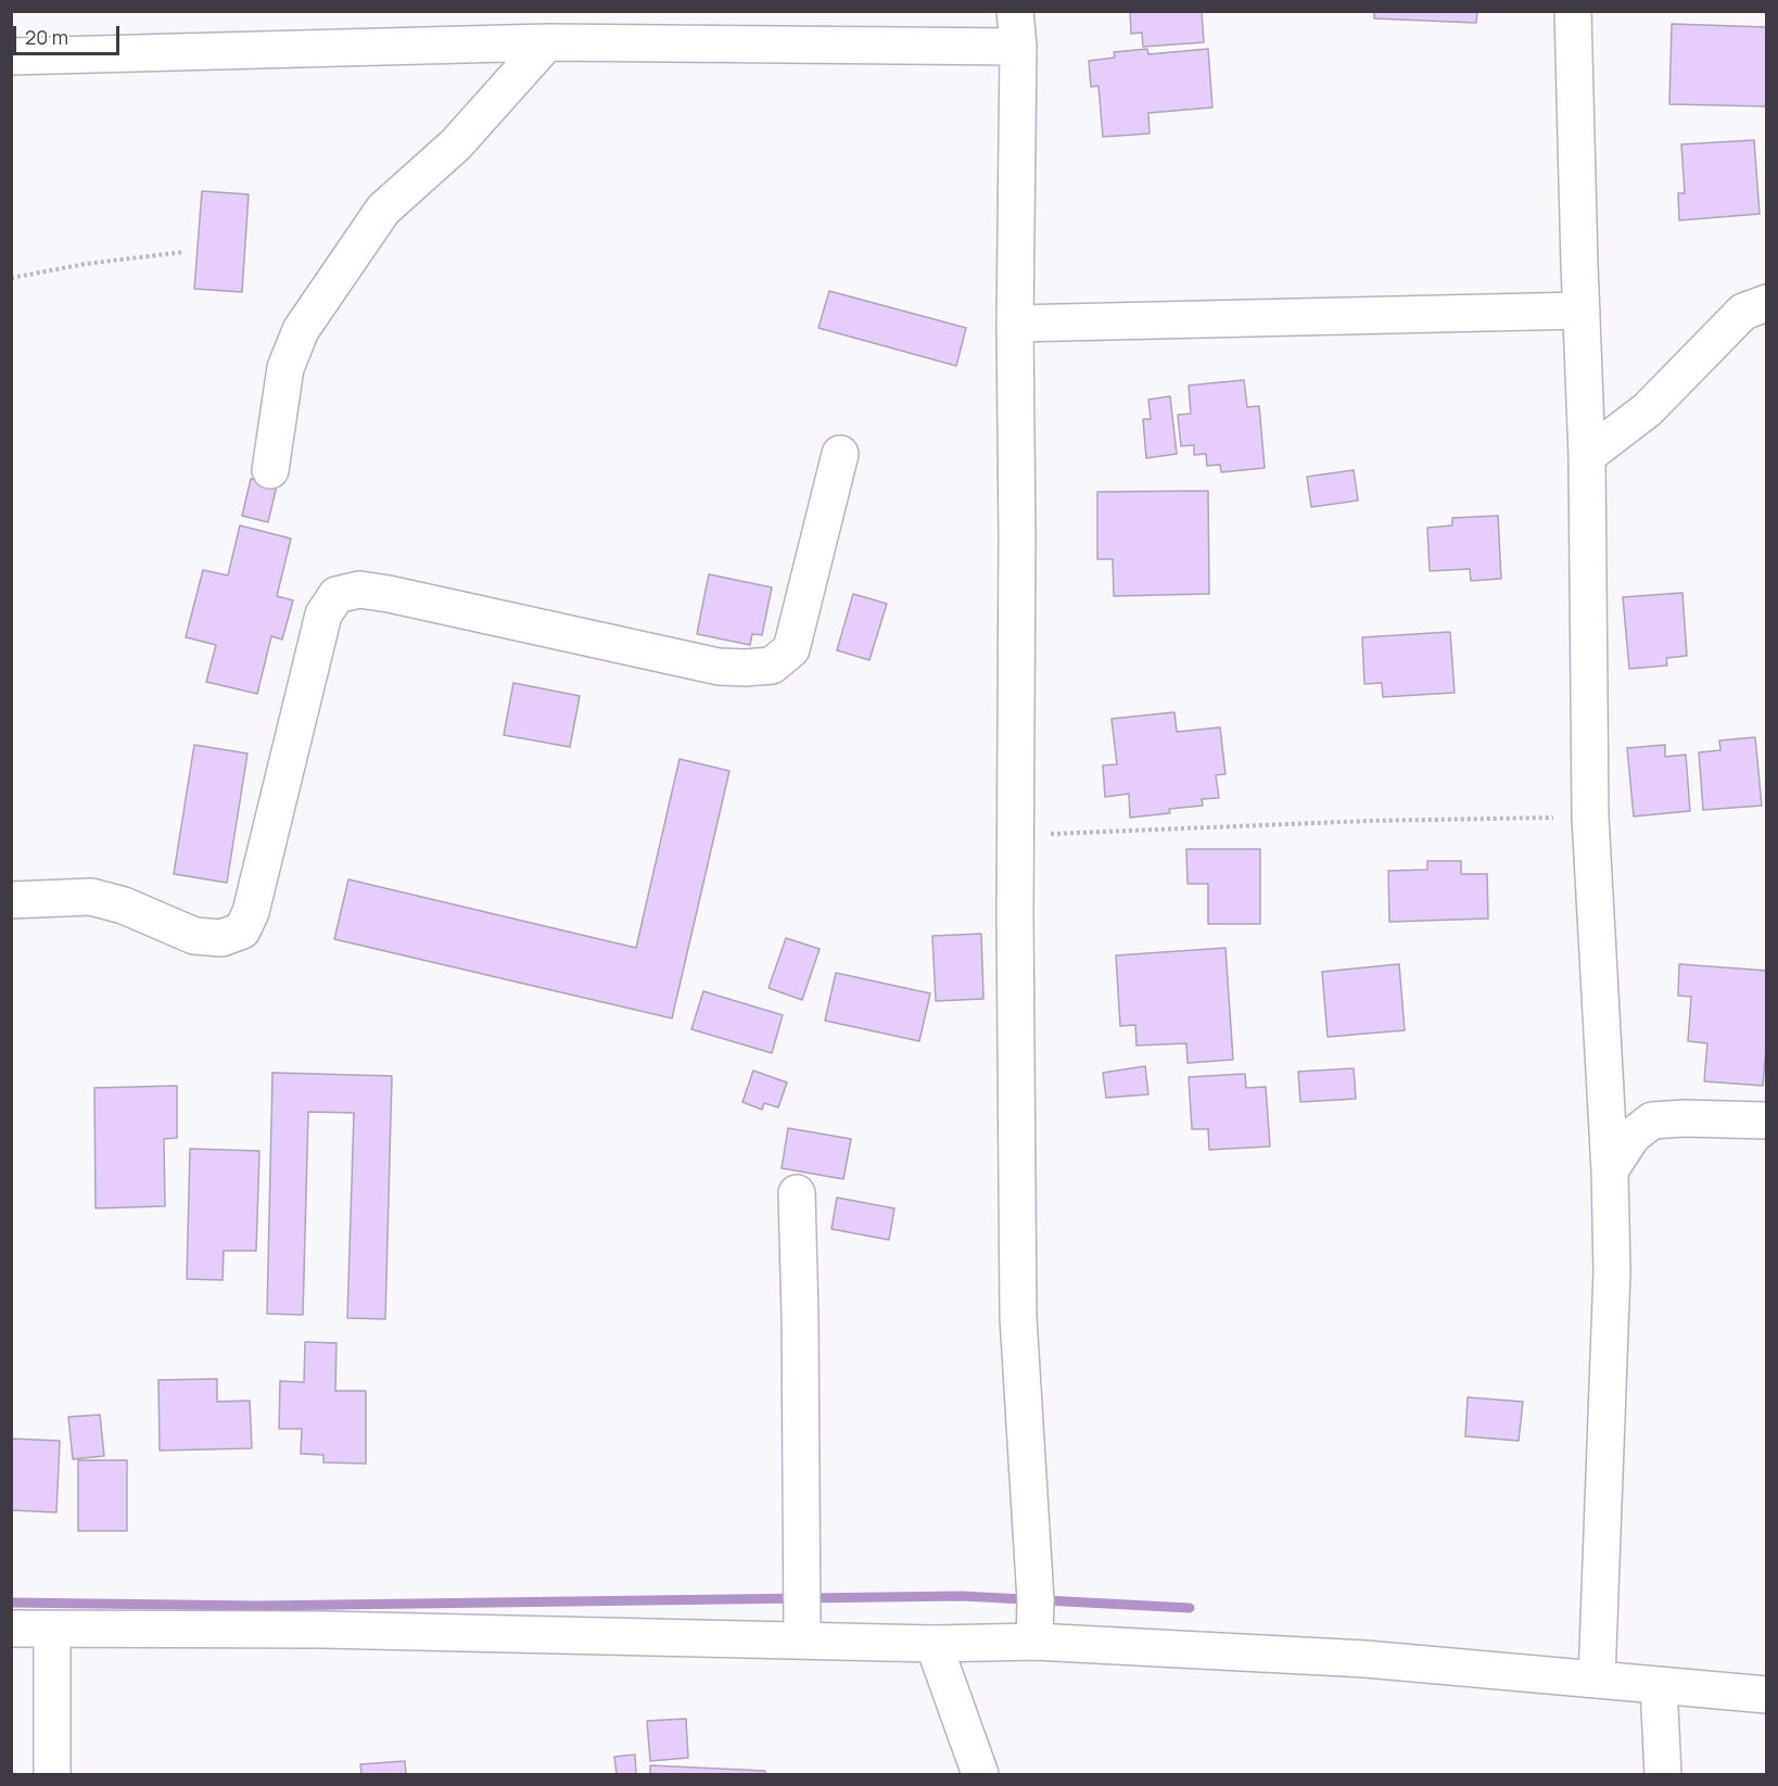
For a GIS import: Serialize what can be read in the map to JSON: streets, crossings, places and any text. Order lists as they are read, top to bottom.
{
  "scale_bar": "20 m"
}
